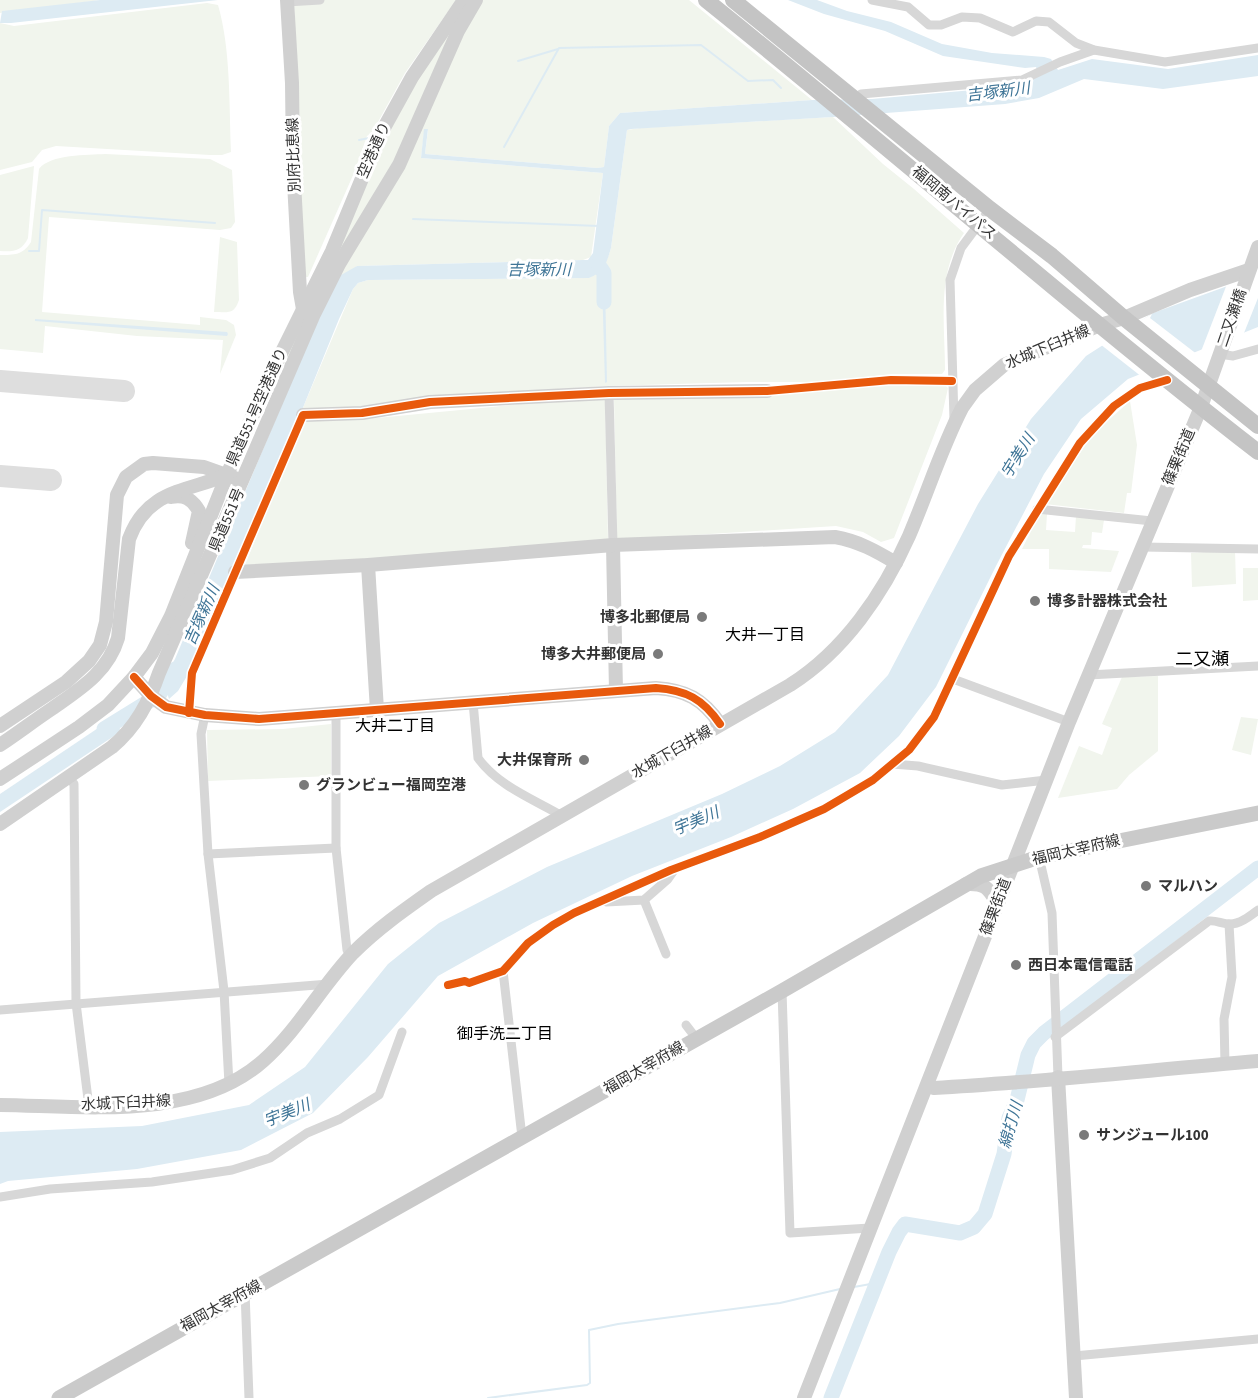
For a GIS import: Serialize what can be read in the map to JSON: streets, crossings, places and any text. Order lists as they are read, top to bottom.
{
  "streets": {
    "highway": ["福岡南バイパス"],
    "main road": [
      "空港通り",
      "別府比恵線",
      "二又瀬橋",
      "水城下臼井線",
      "県道551号空港通り",
      "篠栗街道",
      "県道551号",
      "福岡太宰府線"
    ]
  },
  "crossings": [
    ["空港通り", "別府比恵線"],
    ["空港通り", "県道551号空港通り"],
    ["別府比恵線", "県道551号空港通り"],
    ["福岡南バイパス", "二又瀬橋"],
    ["福岡南バイパス", "水城下臼井線"],
    ["福岡南バイパス", "篠栗街道"],
    ["二又瀬橋", "水城下臼井線"],
    ["二又瀬橋", "篠栗街道"],
    ["篠栗街道", "福岡太宰府線"]
  ],
  "districts": [
    "大井一丁目",
    "二又瀬",
    "大井二丁目",
    "御手洗二丁目"
  ],
  "water": ["吉塚新川", "宇美川", "綿打川"],
  "places": [
    "博多計器株式会社",
    "博多北郵便局",
    "博多大井郵便局",
    "大井保育所",
    "グランビュー福岡空港",
    "マルハン",
    "西日本電信電話",
    "サンジュール100"
  ]
}
